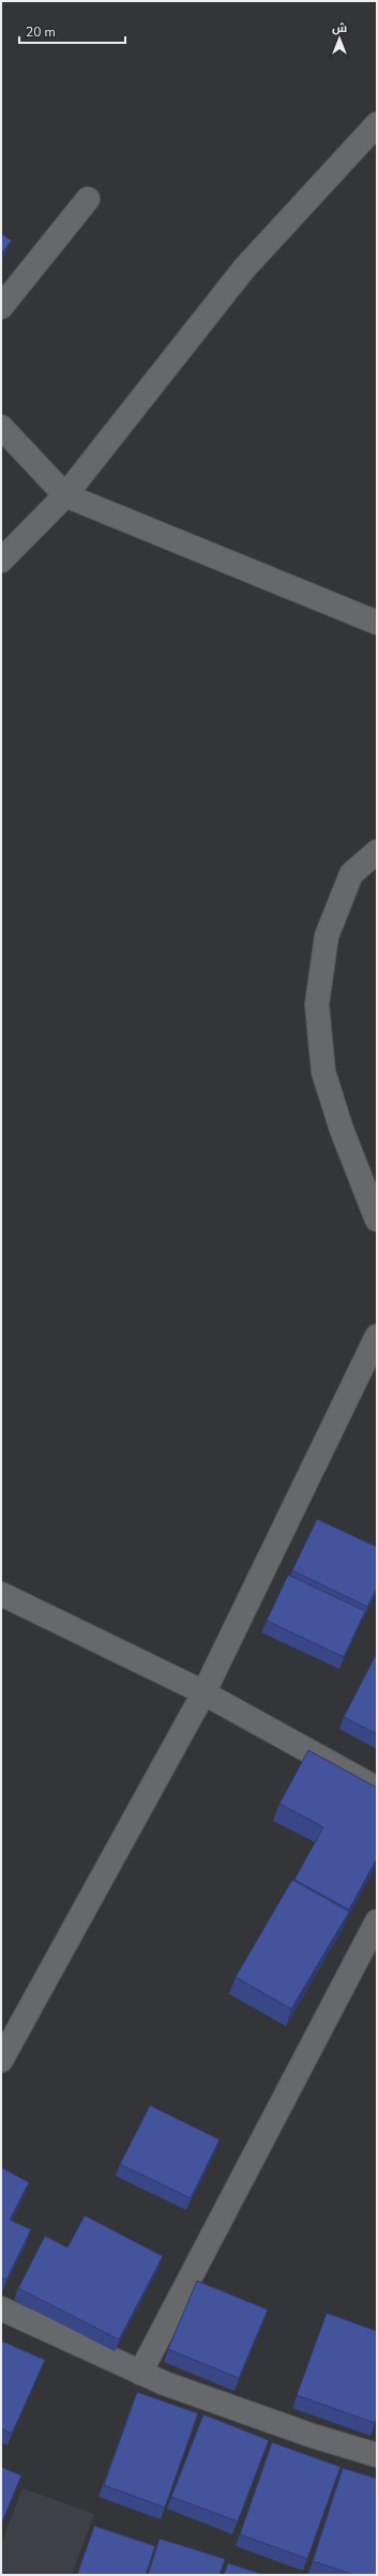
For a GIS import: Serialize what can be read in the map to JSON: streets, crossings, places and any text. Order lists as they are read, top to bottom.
{
  "scale_bar": "20 m",
  "north": "top"
}
